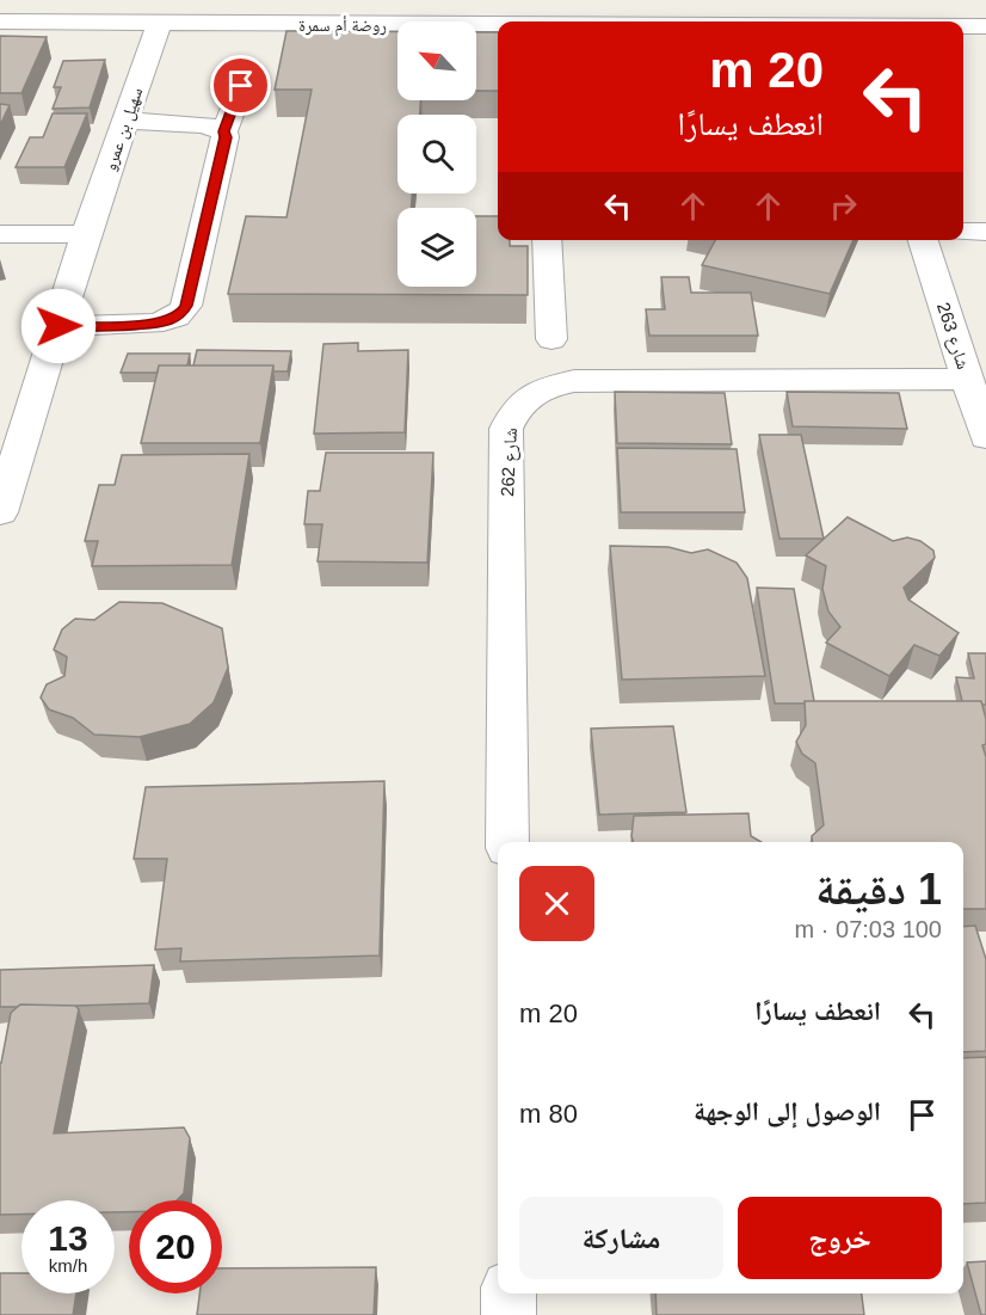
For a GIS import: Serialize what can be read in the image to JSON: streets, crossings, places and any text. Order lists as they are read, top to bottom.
{
  "streets": {
    "street": [
      "روضة أم سمرة",
      "سهيل بن عمرو",
      "شارع 263",
      "شارع 262"
    ]
  },
  "crossings": [
    ["روضة أم سمرة", "سهيل بن عمرو"],
    ["شارع 263", "شارع 262"]
  ],
  "north": "top left",
  "page": {
    "turn": ["20 m", "انعطف يسارًا"],
    "heading": ["1 دقيقة", "100 m · 07:03"],
    "list": [
      {
        "name": "انعطف يسارًا",
        "value": "20 m"
      },
      {
        "name": "الوصول إلى الوجهة",
        "value": "80 m"
      }
    ],
    "buttons": ["خروج", "مشاركة"],
    "speed": "13 km/h",
    "limit": "20"
  }
}
